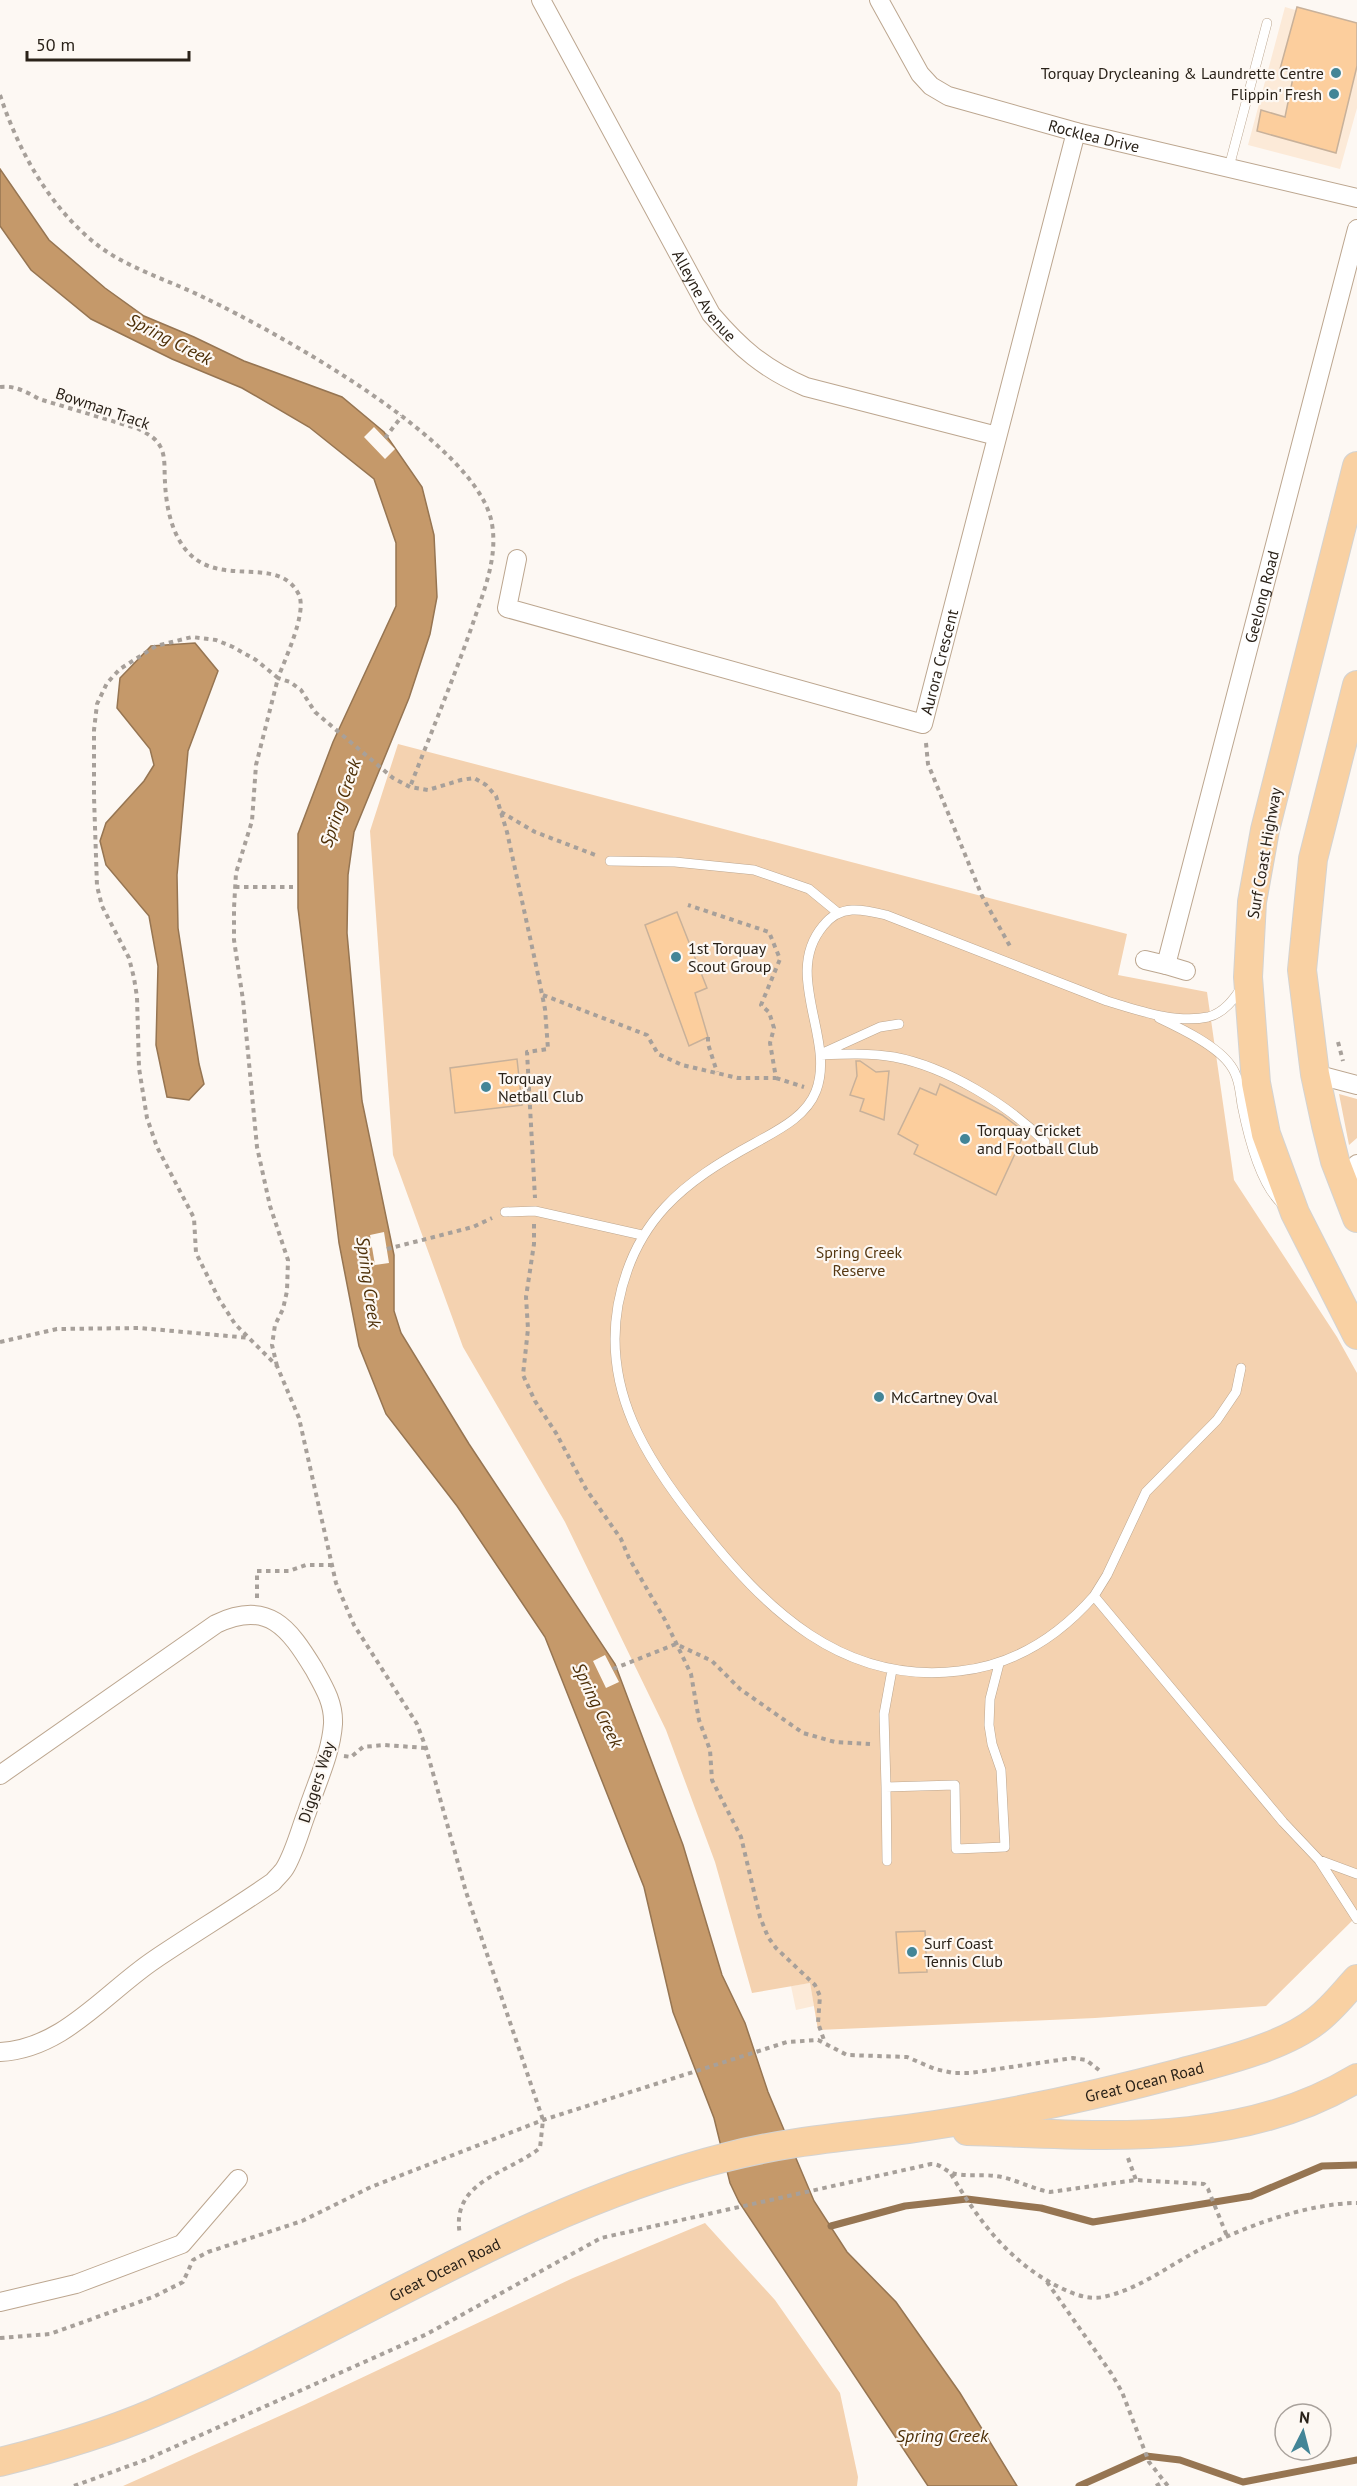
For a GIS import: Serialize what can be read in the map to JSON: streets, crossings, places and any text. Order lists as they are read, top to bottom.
{
  "streets": {
    "main road": ["Surf Coast Highway", "Great Ocean Road"],
    "street": [
      "Rocklea Drive",
      "Alleyne Avenue",
      "Geelong Road",
      "Aurora Crescent",
      "Diggers Way"
    ],
    "path": ["Bowman Track"]
  },
  "crossings": [
    ["Rocklea Drive", "Aurora Crescent"],
    ["Alleyne Avenue", "Aurora Crescent"]
  ],
  "water": ["Spring Creek"],
  "parks": ["Spring Creek Reserve"],
  "places": [
    "Torquay Drycleaning & Laundrette Centre",
    "Flippin' Fresh",
    "1st Torquay Scout Group",
    "Torquay Netball Club",
    "Torquay Cricket and Football Club",
    "McCartney Oval",
    "Surf Coast Tennis Club"
  ],
  "scale_bar": "50 m",
  "north": "top"
}
